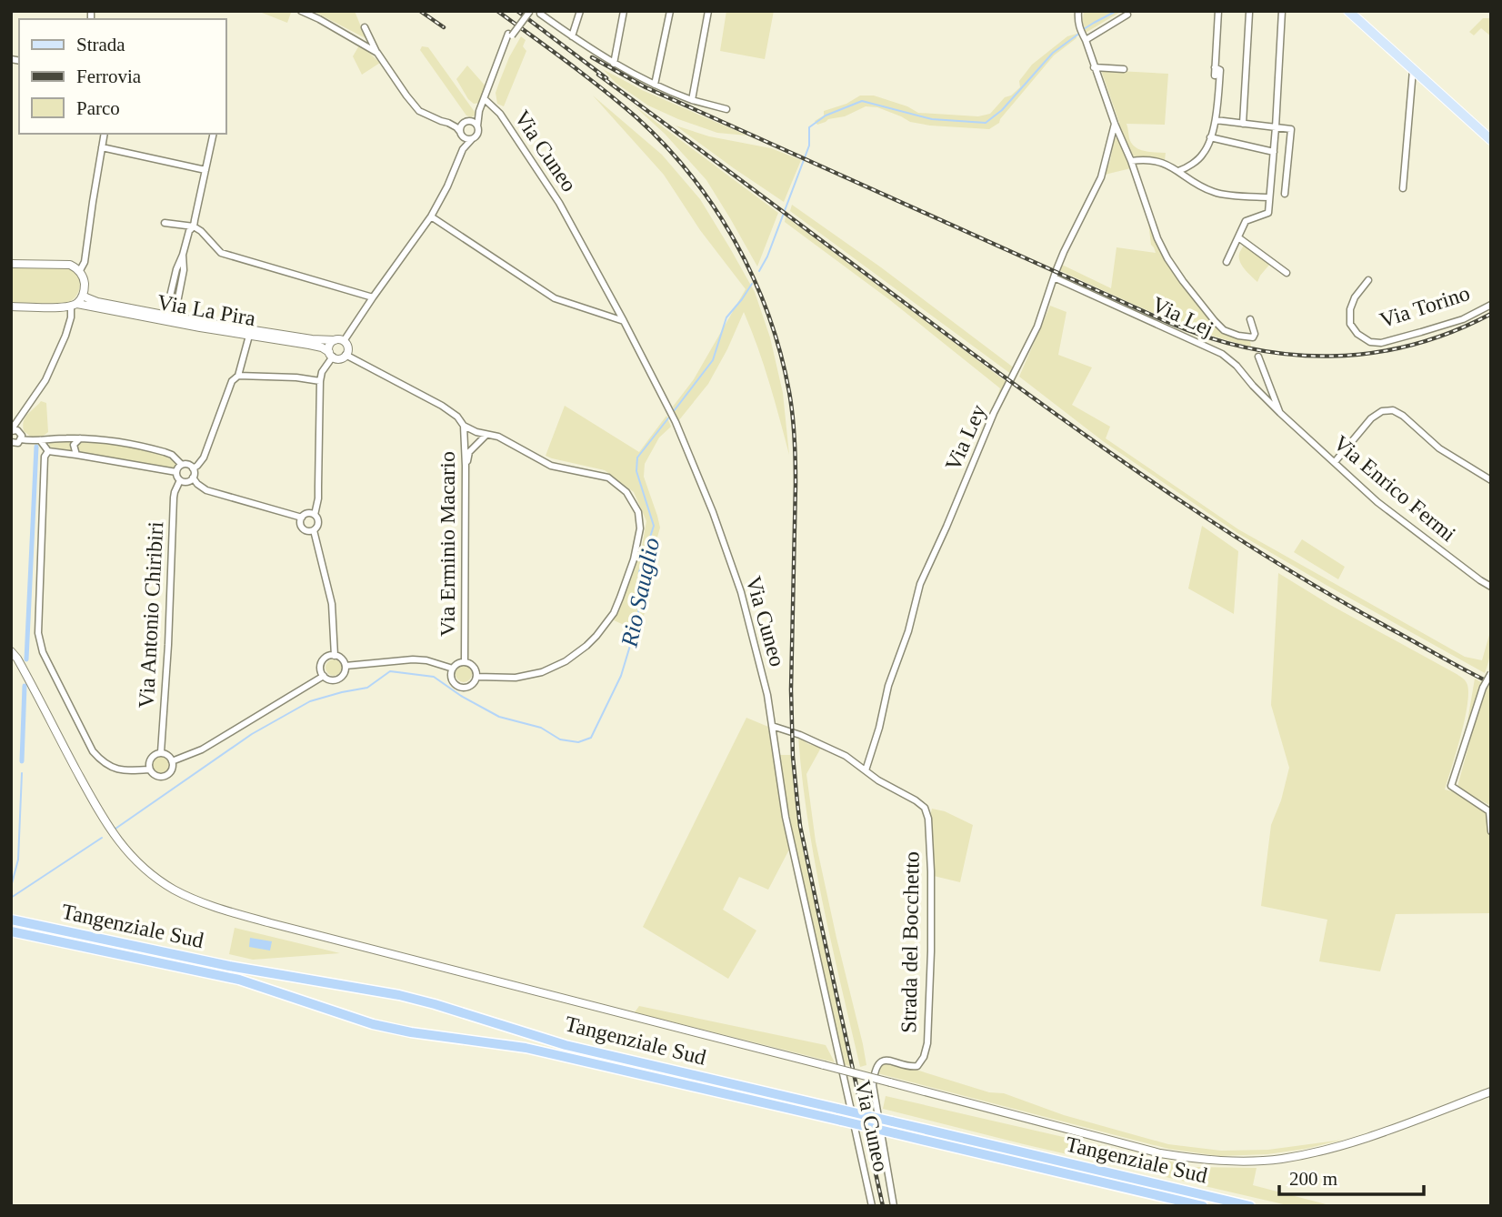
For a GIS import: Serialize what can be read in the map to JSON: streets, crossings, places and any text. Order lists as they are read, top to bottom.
{
  "streets": {
    "highway": ["Tangenziale Sud"],
    "street": [
      "Via Cuneo",
      "Via Torino",
      "Via La Pira",
      "Via Lej",
      "Via Ley",
      "Via Enrico Fermi",
      "Via Erminio Macario",
      "Via Antonio Chiribiri",
      "Strada del Bocchetto"
    ]
  },
  "crossings": [
    ["Via Cuneo", "Strada del Bocchetto"],
    ["Via Lej", "Via Ley"],
    ["Via Lej", "Via Enrico Fermi"],
    ["Via Ley", "Strada del Bocchetto"]
  ],
  "water": ["Rio Sauglio"],
  "legend": ["Strada", "Ferrovia", "Parco"],
  "scale_bar": "200 m"
}
